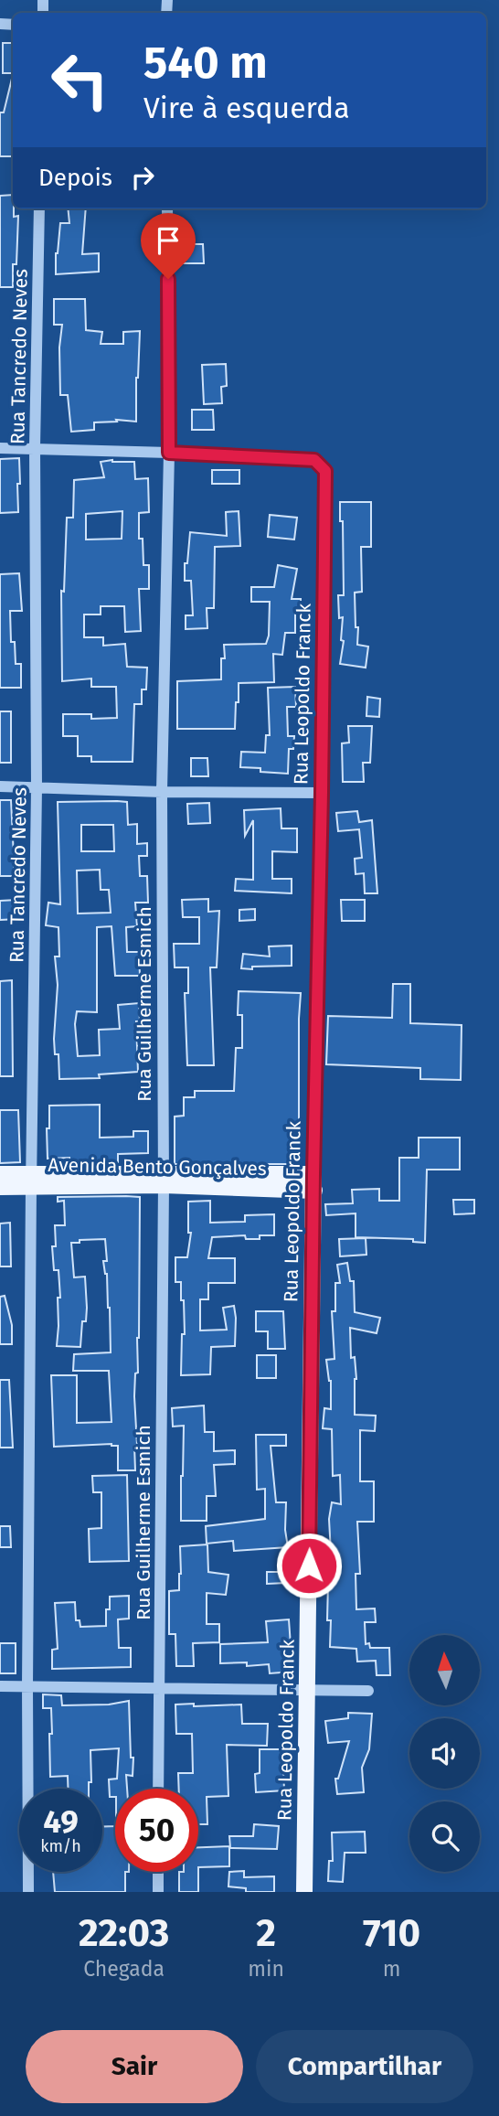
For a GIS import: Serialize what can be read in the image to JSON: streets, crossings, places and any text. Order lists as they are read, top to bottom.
{
  "streets": {
    "main road": ["Rua Leopoldo Franck", "Avenida Bento Gonçalves"],
    "street": ["Rua Tancredo Neves", "Rua Guilherme Esmich"]
  },
  "crossings": [
    ["Rua Tancredo Neves", "Avenida Bento Gonçalves"],
    ["Rua Leopoldo Franck", "Rua Guilherme Esmich"],
    ["Rua Leopoldo Franck", "Avenida Bento Gonçalves"],
    ["Rua Guilherme Esmich", "Avenida Bento Gonçalves"]
  ],
  "north": "top",
  "page": {
    "turn": ["540 m", "Vire à esquerda"],
    "then": "Depois",
    "speed": "49 km/h",
    "limit": "50",
    "eta": [
      "22:03",
      "Chegada",
      "2",
      "min",
      "710",
      "m"
    ],
    "buttons": ["Sair", "Compartilhar"]
  }
}
